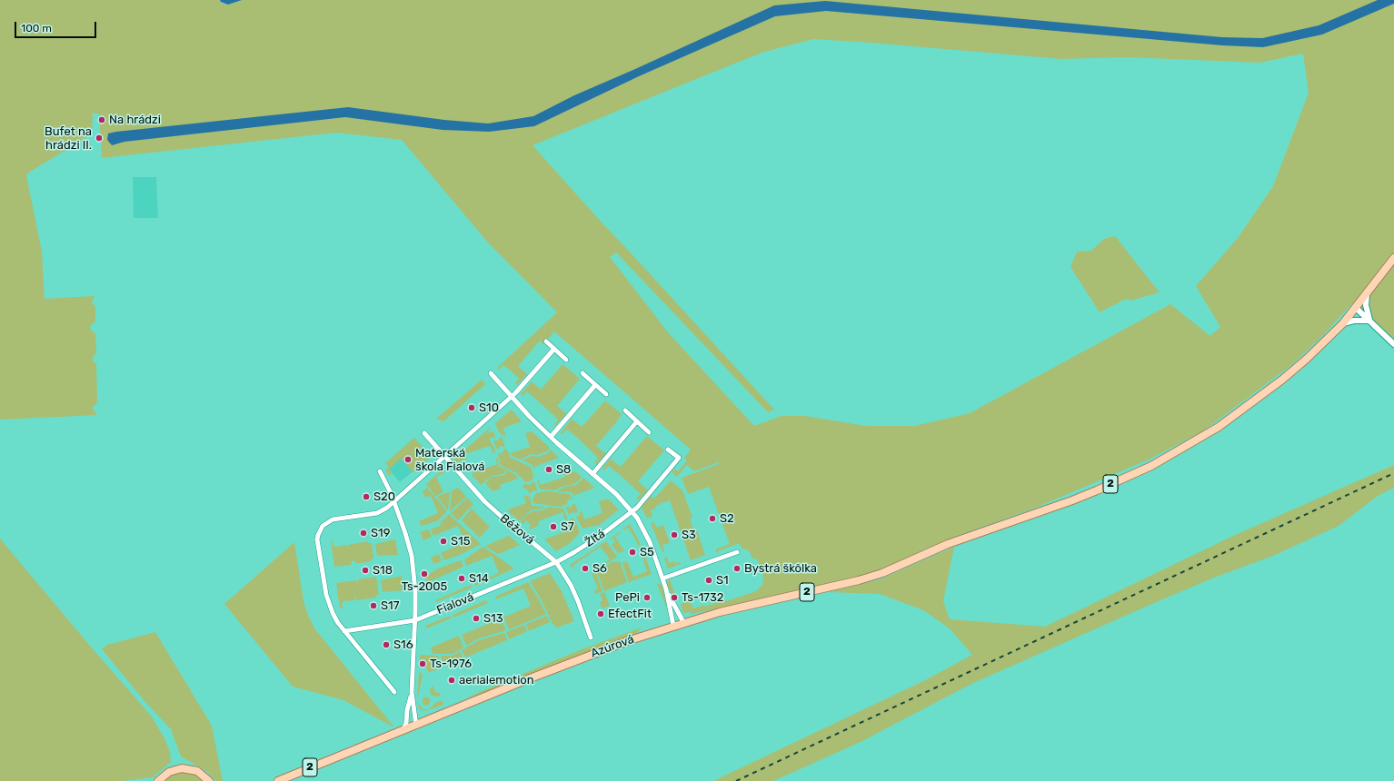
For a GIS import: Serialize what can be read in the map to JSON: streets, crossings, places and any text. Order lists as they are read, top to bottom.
{
  "streets": {
    "main road": ["2", "Azúrová"],
    "street": ["Béžová", "Žltá", "Fialová"]
  },
  "crossings": [
    ["2", "Azúrová"],
    ["Béžová", "Žltá"],
    ["Béžová", "Fialová"],
    ["Žltá", "Fialová"]
  ],
  "places": [
    "Na hrádzi",
    "Bufet na hrádzi II.",
    "S10",
    "Materská škola Fialová",
    "S8",
    "S20",
    "S2",
    "S7",
    "S19",
    "S3",
    "S15",
    "S5",
    "S6",
    "Bystrá škôlka",
    "S18",
    "Ts-2005",
    "S14",
    "S1",
    "PePi",
    "Ts-1732",
    "S17",
    "EfectFit",
    "S13",
    "S16",
    "Ts-1976",
    "aerialemotion"
  ],
  "scale_bar": "100 m"
}
